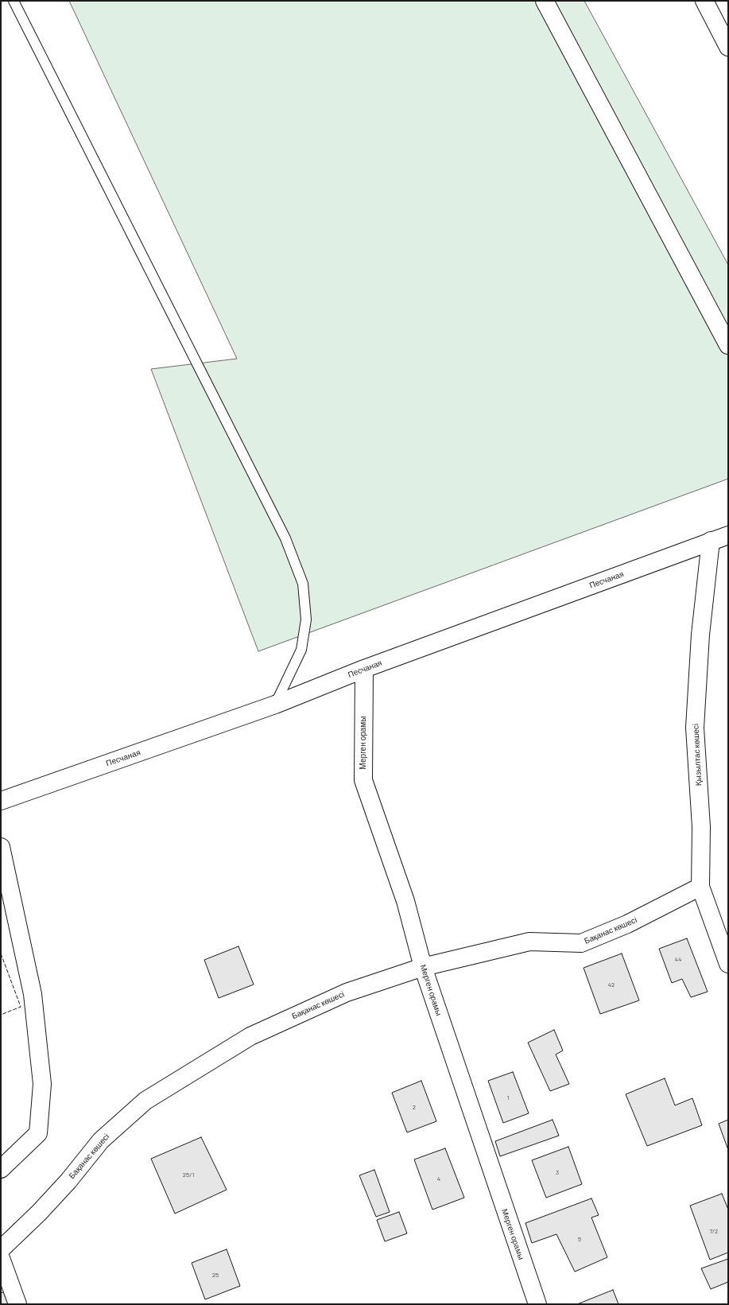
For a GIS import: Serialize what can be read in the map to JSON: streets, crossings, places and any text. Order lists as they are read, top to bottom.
{
  "streets": {
    "main road": [
      "Песчаная",
      "Мерген орамы",
      "Қызылтас көшесі",
      "Бақанас көшесі"
    ]
  },
  "crossings": [
    ["Песчаная", "Мерген орамы"],
    ["Песчаная", "Қызылтас көшесі"],
    ["Мерген орамы", "Бақанас көшесі"],
    ["Қызылтас көшесі", "Бақанас көшесі"]
  ],
  "house_numbers": [
    "44",
    "42",
    "1",
    "2",
    "3",
    "25/1",
    "4",
    "7/2",
    "5",
    "25"
  ]
}
